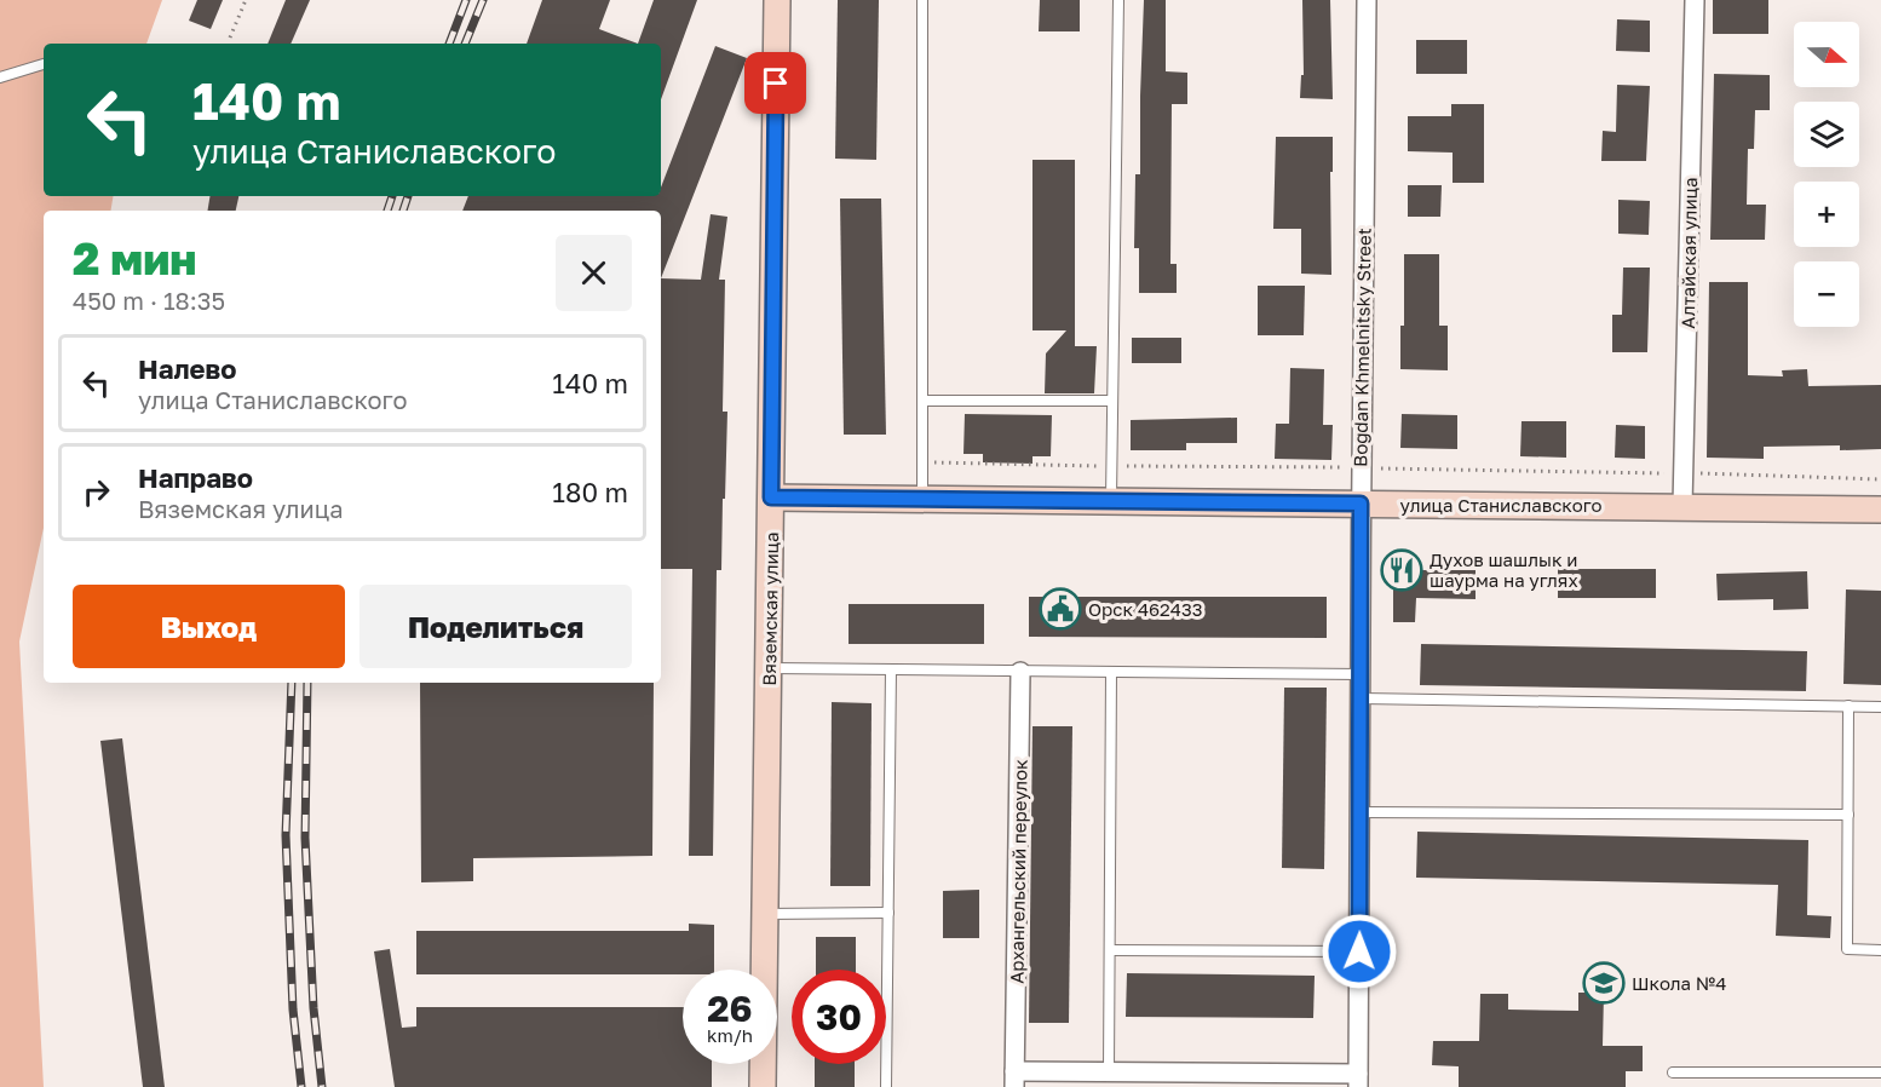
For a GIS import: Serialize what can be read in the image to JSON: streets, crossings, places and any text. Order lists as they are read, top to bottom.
{
  "streets": {
    "main road": ["улица Станиславского", "Вяземская улица"],
    "street": ["Алтайская улица", "Bogdan Khmelnitsky Street", "Архангельский переулок"]
  },
  "crossings": [
    ["Алтайская улица", "улица Станиславского"],
    ["Bogdan Khmelnitsky Street", "улица Станиславского"],
    ["улица Станиславского", "Вяземская улица"]
  ],
  "places": {
    "restaurant": ["Духов шашлык и шаурма на углях"],
    "public building": ["Орск 462433"],
    "school or university": ["Школа №4"]
  },
  "north": "right",
  "page": {
    "map_buttons": ["+", "−"],
    "turn": ["140 m", "улица Станиславского"],
    "heading": ["2 мин", "450 m · 18:35"],
    "list": [
      {
        "name": "Налево",
        "note": "улица Станиславского",
        "value": "140 m"
      },
      {
        "name": "Направо",
        "note": "Вяземская улица",
        "value": "180 m"
      }
    ],
    "buttons": ["Выход", "Поделиться"],
    "speed": "26 km/h",
    "limit": "30"
  }
}
